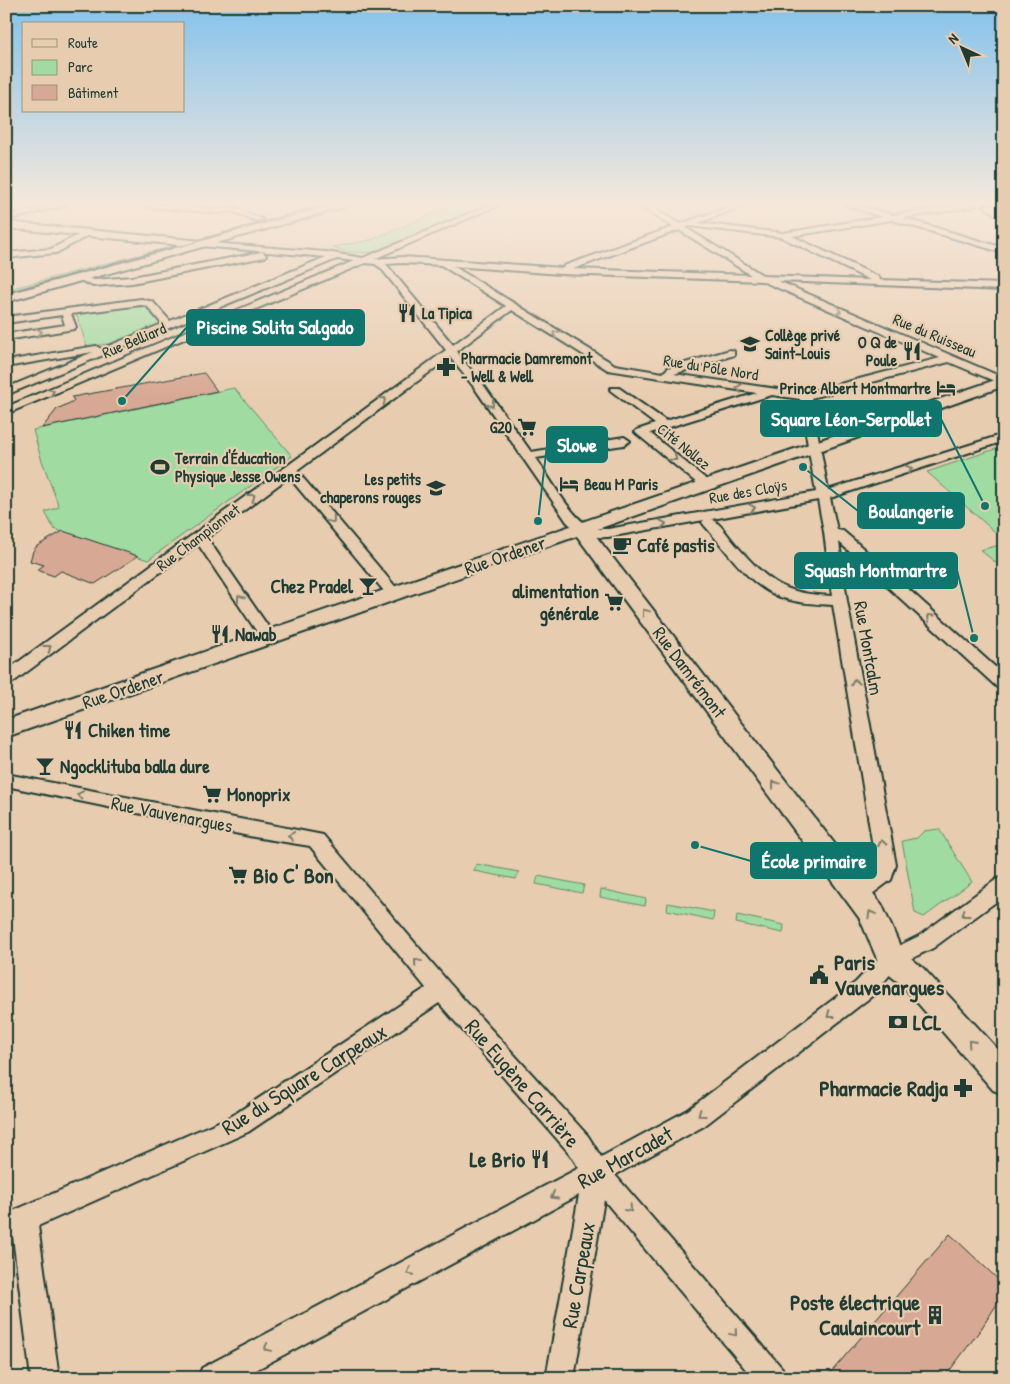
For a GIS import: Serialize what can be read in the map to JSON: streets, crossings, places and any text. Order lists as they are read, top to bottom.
{
  "streets": {
    "main road": ["Rue Ordener", "Rue Damrémont"],
    "street": [
      "Rue du Ruisseau",
      "Rue Belliard",
      "Rue du Pôle Nord",
      "Cité Nollez",
      "Rue des Cloÿs",
      "Rue Championnet",
      "Rue Montcalm",
      "Rue Vauvenargues",
      "Rue du Square Carpeaux",
      "Rue Eugène Carrière",
      "Rue Marcadet",
      "Rue Carpeaux"
    ]
  },
  "crossings": [
    ["Rue du Ruisseau", "Rue Ordener"],
    ["Rue du Pôle Nord", "Rue Championnet"],
    ["Rue du Pôle Nord", "Rue Montcalm"],
    ["Cité Nollez", "Rue Ordener"],
    ["Rue des Cloÿs", "Rue Ordener"],
    ["Rue des Cloÿs", "Rue Montcalm"],
    ["Rue des Cloÿs", "Rue Damrémont"],
    ["Rue Championnet", "Rue Damrémont"],
    ["Rue Ordener", "Rue Montcalm"],
    ["Rue Ordener", "Rue Damrémont"],
    ["Rue Montcalm", "Rue Damrémont"],
    ["Rue Damrémont", "Rue Marcadet"],
    ["Rue Vauvenargues", "Rue Eugène Carrière"],
    ["Rue du Square Carpeaux", "Rue Eugène Carrière"],
    ["Rue Eugène Carrière", "Rue Marcadet"],
    ["Rue Eugène Carrière", "Rue Carpeaux"],
    ["Rue Marcadet", "Rue Carpeaux"]
  ],
  "one_way": [
    "Rue Championnet",
    "Rue Montcalm",
    "Rue Vauvenargues",
    "Rue Marcadet"
  ],
  "places": {
    "restaurant": [
      "La Tipica",
      "O Q de Poule",
      "Nawab",
      "Chiken time",
      "Le Brio"
    ],
    "school or university": ["Collège privé Saint-Louis", "Les petits chaperons rouges"],
    "pharmacy": ["Pharmacie Damremont - Well & Well", "Pharmacie Radja"],
    "hotel": ["Prince Albert Montmartre", "Beau M Paris"],
    "other": [
      "Piscine Solita Salgado",
      "Boulangerie",
      "Square Léon-Serpollet",
      "Slowe",
      "Squash Montmartre",
      "École primaire"
    ],
    "supermarket": [
      "G20",
      "alimentation générale",
      "Monoprix",
      "Bio C' Bon"
    ],
    "sports": ["Terrain d'Éducation Physique Jesse Owens"],
    "cafe": ["Café pastis"],
    "bar": ["Chez Pradel", "Ngocklituba balla dure"],
    "public building": ["Paris Vauvenargues"],
    "bank": ["LCL"],
    "building": ["Poste électrique Caulaincourt"]
  },
  "legend": ["Route", "Parc", "Bâtiment"],
  "north": "top left"
}
